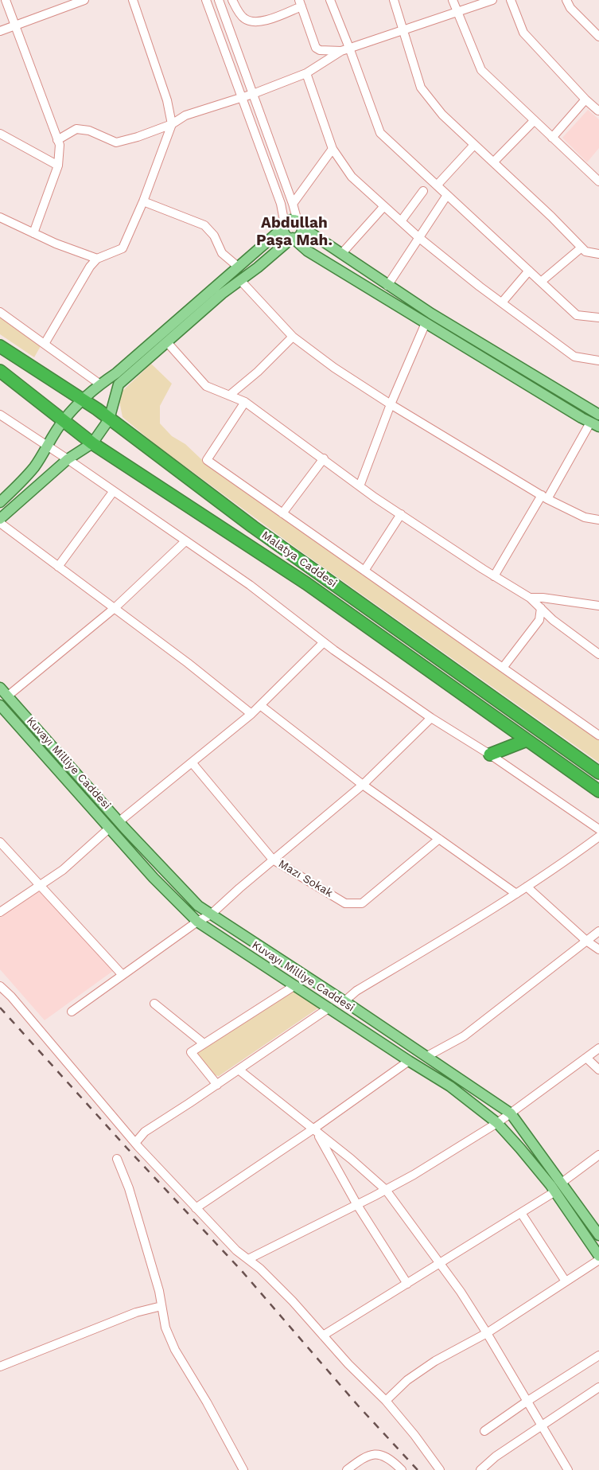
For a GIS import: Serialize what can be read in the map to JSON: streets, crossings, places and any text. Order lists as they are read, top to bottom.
{
  "streets": {
    "highway": ["Malatya Caddesi"],
    "main road": ["Kuvayı Milliye Caddesi"],
    "street": ["Mazı Sokak"]
  },
  "districts": ["Abdullah Paşa Mah."]
}
